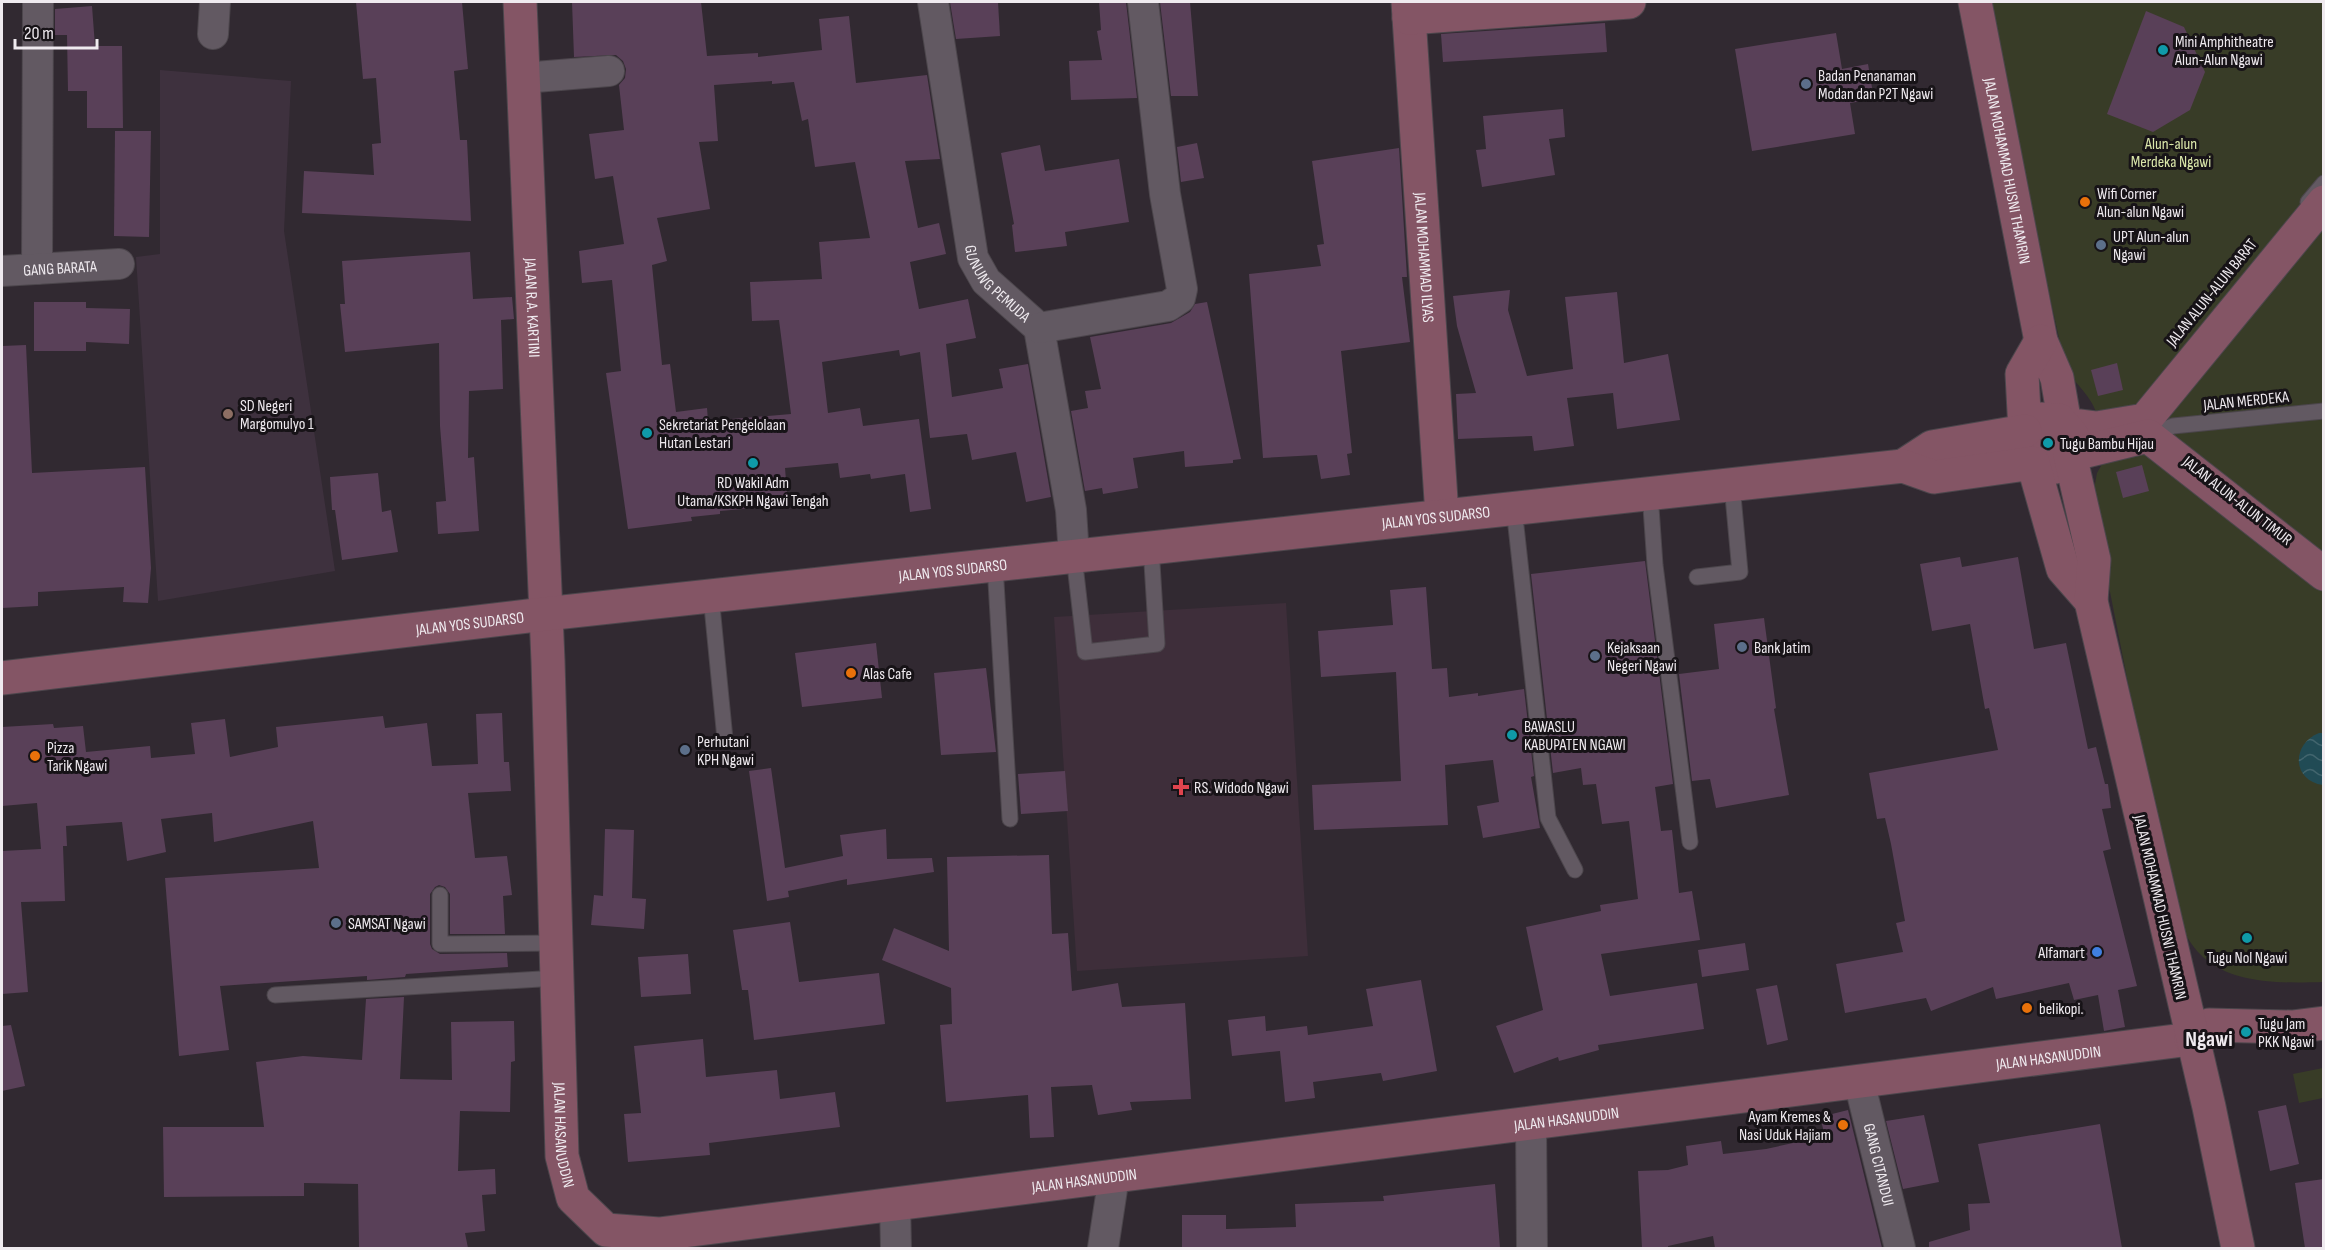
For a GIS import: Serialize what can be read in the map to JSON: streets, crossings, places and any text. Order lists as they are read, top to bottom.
{
  "streets": {
    "street": [
      "JALAN MOHAMMAD HUSNI THAMRIN",
      "JALAN MOHAMMAD ILYAS",
      "GANG BARATA",
      "GUNUNG PEMUDA",
      "JALAN R.A. KARTINI",
      "JALAN YOS SUDARSO",
      "JALAN HASANUDDIN",
      "GANG CITANDUI"
    ],
    "lane": ["JALAN ALUN-ALUN BARAT", "JALAN MERDEKA", "JALAN ALUN-ALUN TIMUR"]
  },
  "crossings": [
    ["JALAN MOHAMMAD HUSNI THAMRIN", "JALAN YOS SUDARSO"],
    ["JALAN MOHAMMAD HUSNI THAMRIN", "JALAN HASANUDDIN"],
    ["JALAN MOHAMMAD ILYAS", "JALAN YOS SUDARSO"],
    ["GUNUNG PEMUDA", "JALAN YOS SUDARSO"],
    ["JALAN ALUN-ALUN BARAT", "JALAN MERDEKA"],
    ["JALAN ALUN-ALUN BARAT", "JALAN ALUN-ALUN TIMUR"],
    ["JALAN R.A. KARTINI", "JALAN YOS SUDARSO"],
    ["JALAN R.A. KARTINI", "JALAN HASANUDDIN"],
    ["JALAN MERDEKA", "JALAN ALUN-ALUN TIMUR"],
    ["JALAN YOS SUDARSO", "JALAN HASANUDDIN"],
    ["JALAN HASANUDDIN", "GANG CITANDUI"]
  ],
  "districts": ["Ngawi"],
  "parks": ["Alun-alun Merdeka Ngawi"],
  "places": {
    "other": [
      "Mini Amphitheatre Alun-Alun Ngawi",
      "Badan Penanaman Modan dan P2T Ngawi",
      "Wifi Corner Alun-alun Ngawi",
      "UPT Alun-alun Ngawi",
      "SD Negeri Margomulyo 1",
      "Sekretariat Pengelolaan Hutan Lestari",
      "Tugu Bambu Hijau",
      "RD Wakil Adm Utama/KSKPH Ngawi Tengah",
      "Bank Jatim",
      "Kejaksaan Negeri Ngawi",
      "Alas Cafe",
      "BAWASLU KABUPATEN NGAWI",
      "Perhutani KPH Ngawi",
      "Pizza Tarik Ngawi",
      "SAMSAT Ngawi",
      "Tugu Nol Ngawi",
      "Alfamart",
      "belikopi.",
      "Tugu Jam PKK Ngawi",
      "Ayam Kremes & Nasi Uduk Hajiam"
    ],
    "health": ["RS. Widodo Ngawi"]
  },
  "scale_bar": "20 m"
}
